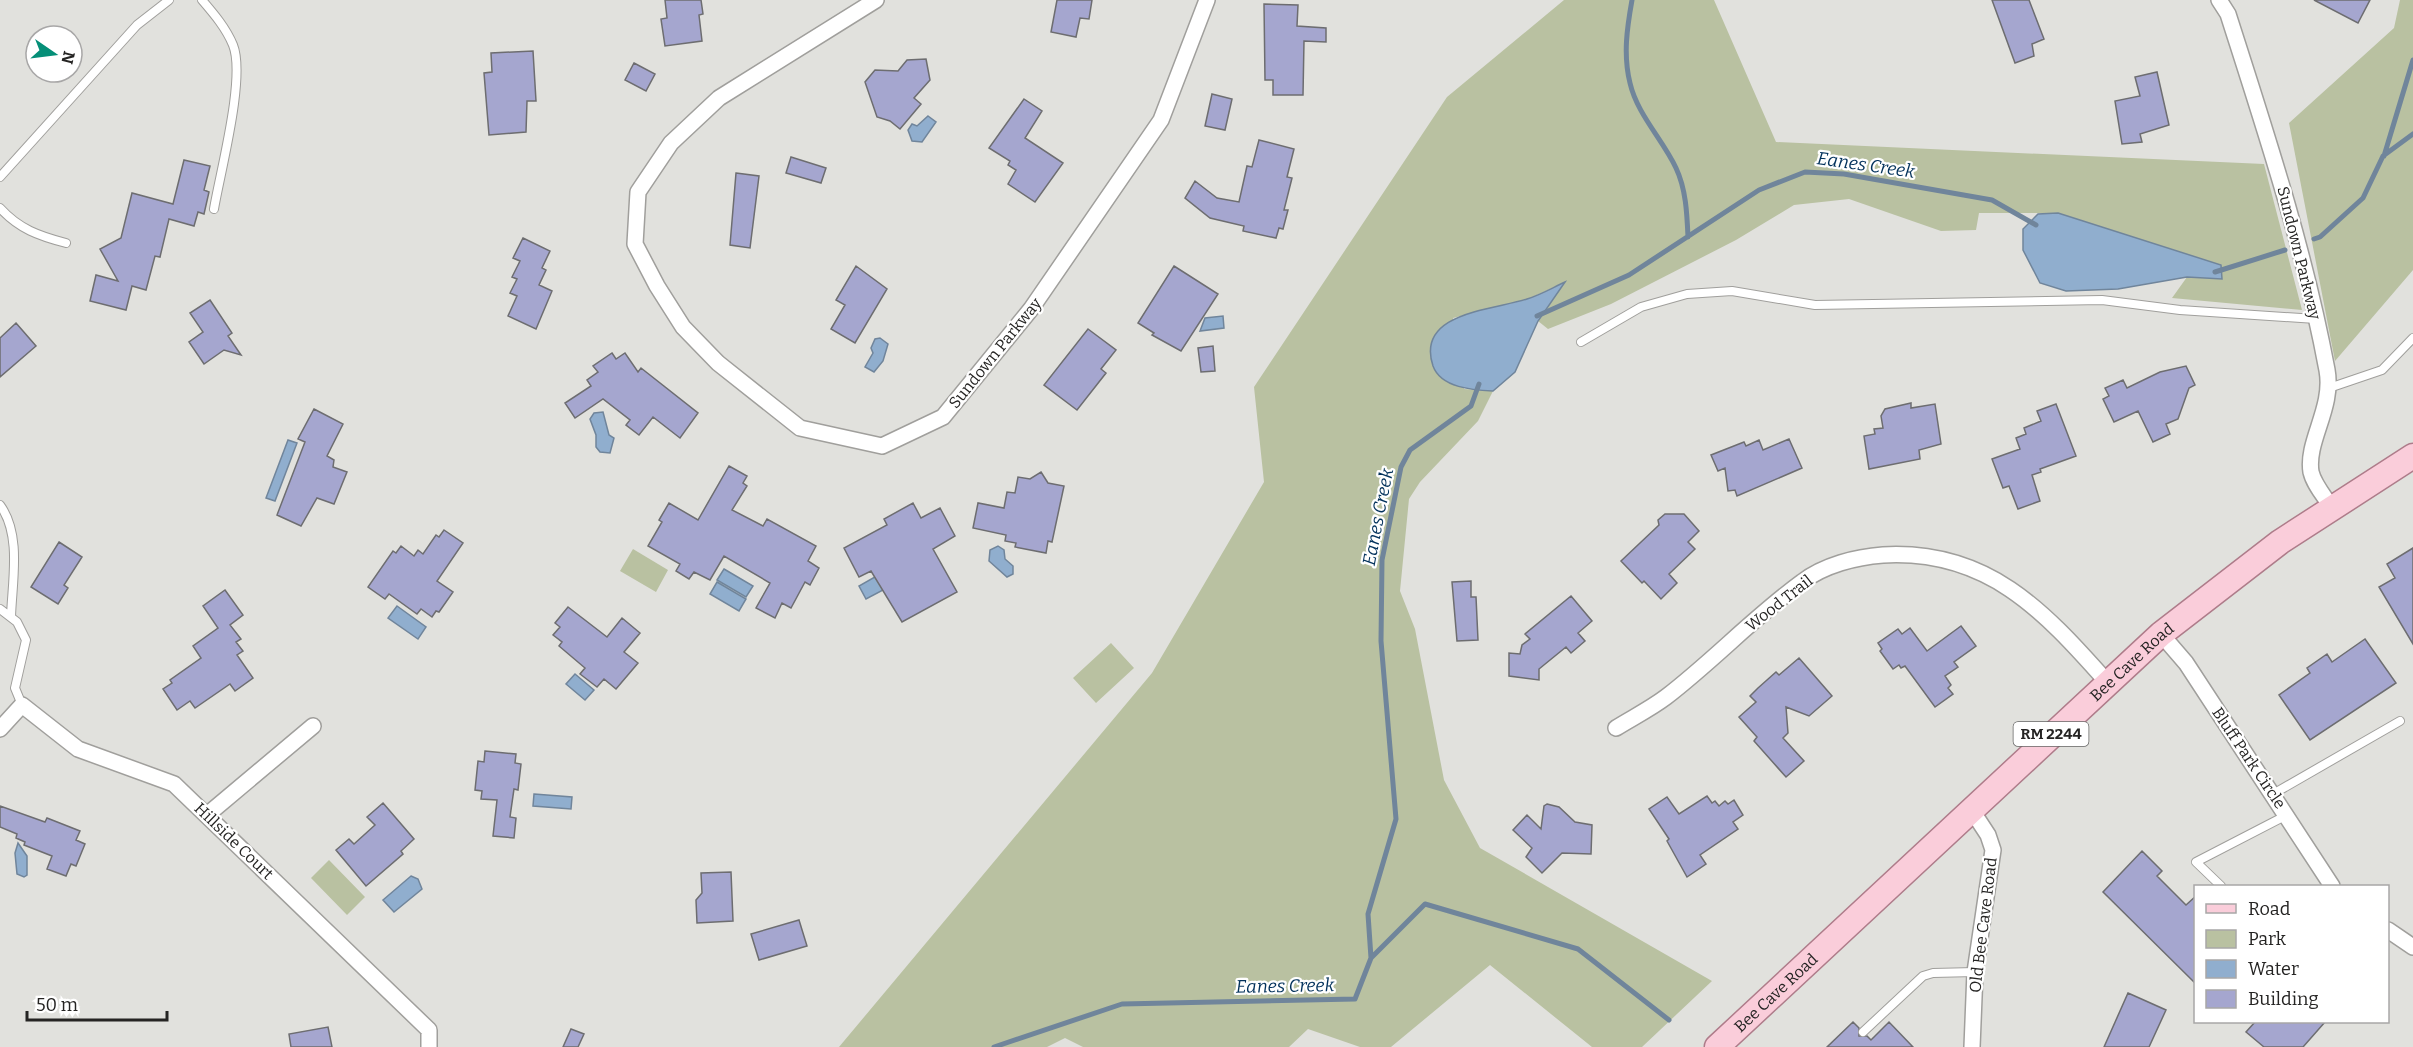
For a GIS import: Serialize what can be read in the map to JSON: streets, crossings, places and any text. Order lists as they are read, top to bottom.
{
  "streets": {
    "main road": ["Bee Cave Road", "RM 2244"],
    "street": [
      "Sundown Parkway",
      "Wood Trail",
      "Bluff Park Circle",
      "Hillside Court",
      "Old Bee Cave Road"
    ]
  },
  "crossings": [
    ["Sundown Parkway", "Bee Cave Road"],
    ["Wood Trail", "Bee Cave Road"],
    ["Bee Cave Road", "Bluff Park Circle"],
    ["Bee Cave Road", "Old Bee Cave Road"]
  ],
  "water": ["Eanes Creek"],
  "legend": [
    "Road",
    "Park",
    "Water",
    "Building"
  ],
  "scale_bar": "50 m",
  "north": "right"
}
